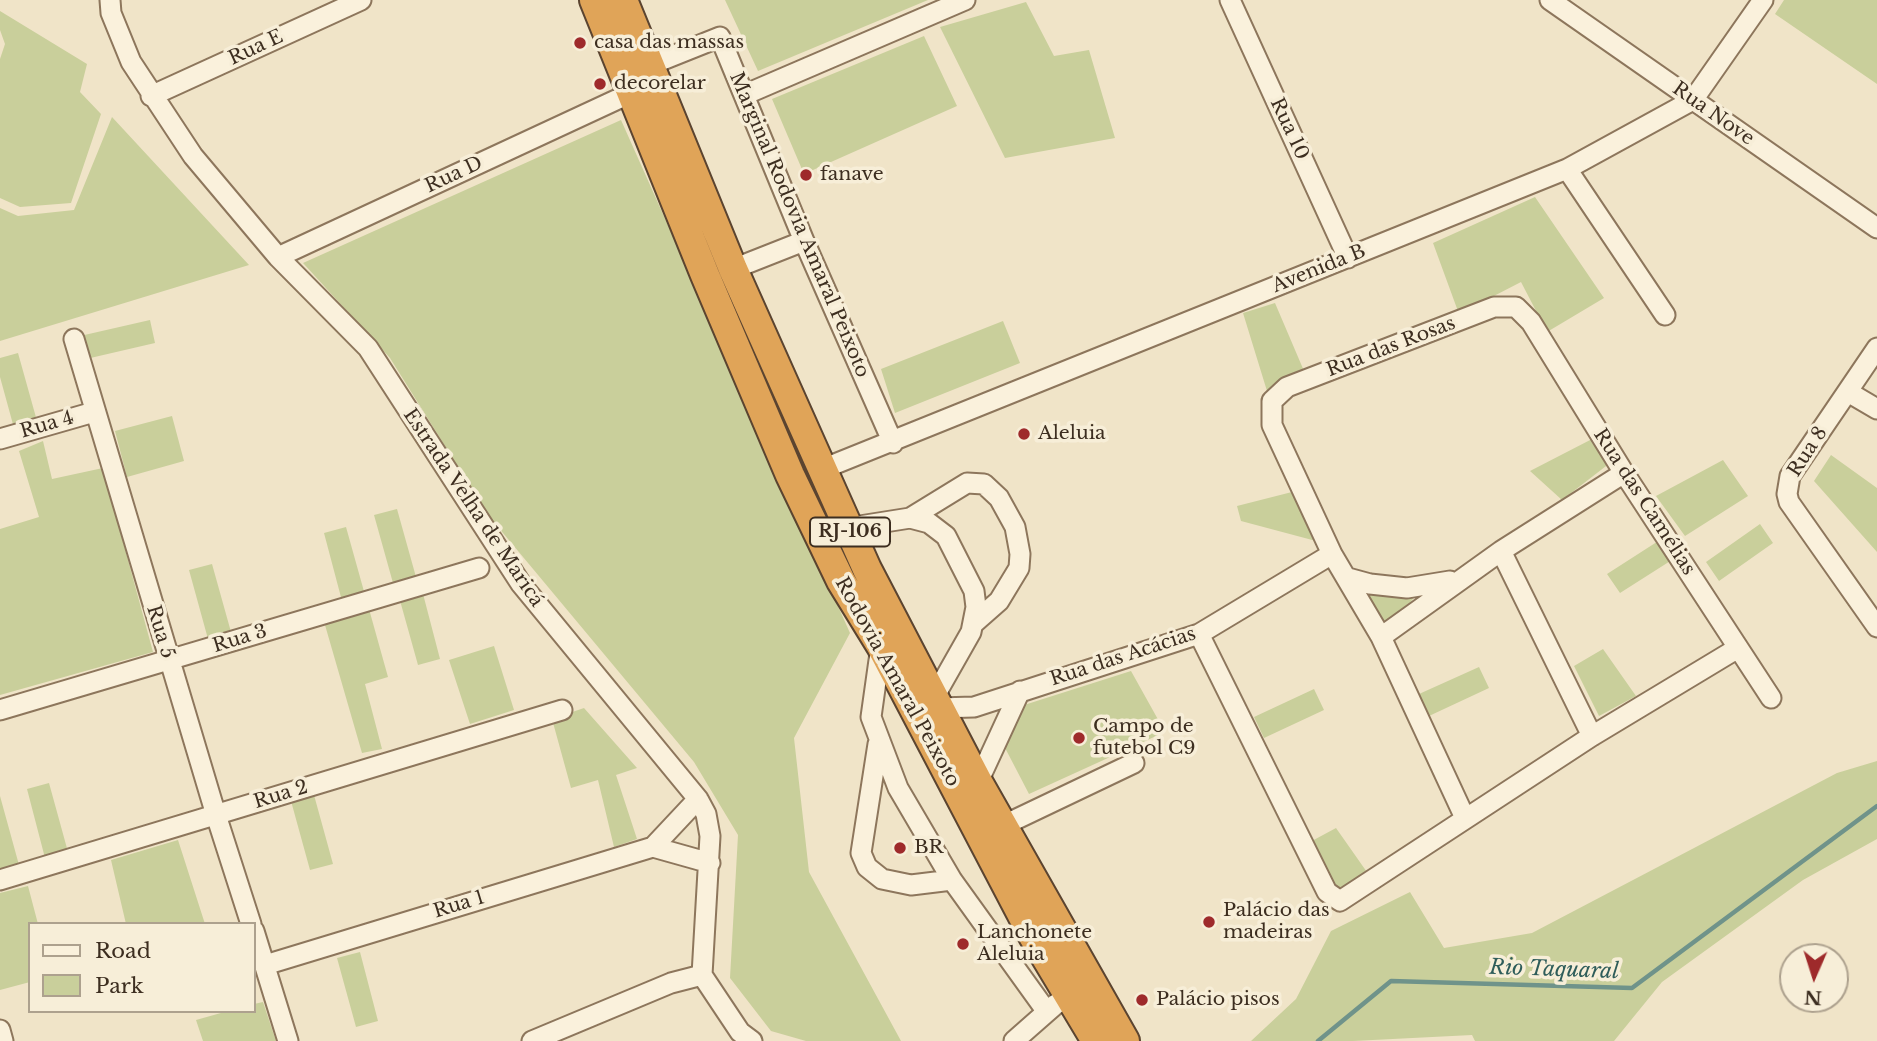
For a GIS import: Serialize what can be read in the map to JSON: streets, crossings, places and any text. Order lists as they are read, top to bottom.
{
  "streets": {
    "highway": ["RJ-106", "Rodovia Amaral Peixoto"],
    "street": [
      "Rua E",
      "Rua Nove",
      "Rua 10",
      "Rua D",
      "Marginal Rodovia Amaral Peixoto",
      "Avenida B",
      "Rua das Rosas",
      "Rua 4",
      "Rua 8",
      "Rua das Camélias",
      "Estrada Velha de Maricá",
      "Rua 5",
      "Rua 3",
      "Rua das Acácias",
      "Rua 2",
      "Rua 1"
    ]
  },
  "crossings": [
    ["Rua E", "Estrada Velha de Maricá"],
    ["Rua Nove", "Avenida B"],
    ["Rua 10", "Avenida B"],
    ["Rua D", "Estrada Velha de Maricá"],
    ["Rua D", "Rodovia Amaral Peixoto"],
    ["Marginal Rodovia Amaral Peixoto", "Avenida B"],
    ["Marginal Rodovia Amaral Peixoto", "Rodovia Amaral Peixoto"],
    ["Avenida B", "Rodovia Amaral Peixoto"],
    ["Rua das Rosas", "Rua das Camélias"],
    ["Rua das Rosas", "Rua das Acácias"],
    ["Rua 4", "Rua 5"],
    ["Estrada Velha de Maricá", "Rua 1"],
    ["Rua 5", "Rua 3"],
    ["Rua 5", "Rua 2"],
    ["Rua das Acácias", "Rodovia Amaral Peixoto"]
  ],
  "water": ["Rio Taquaral"],
  "places": [
    "casa das massas",
    "decorelar",
    "fanave",
    "Aleluia",
    "Campo de futebol C9",
    "BR",
    "Palácio das madeiras",
    "Lanchonete Aleluia",
    "Palácio pisos"
  ],
  "legend": ["Road", "Park"],
  "north": "bottom"
}
